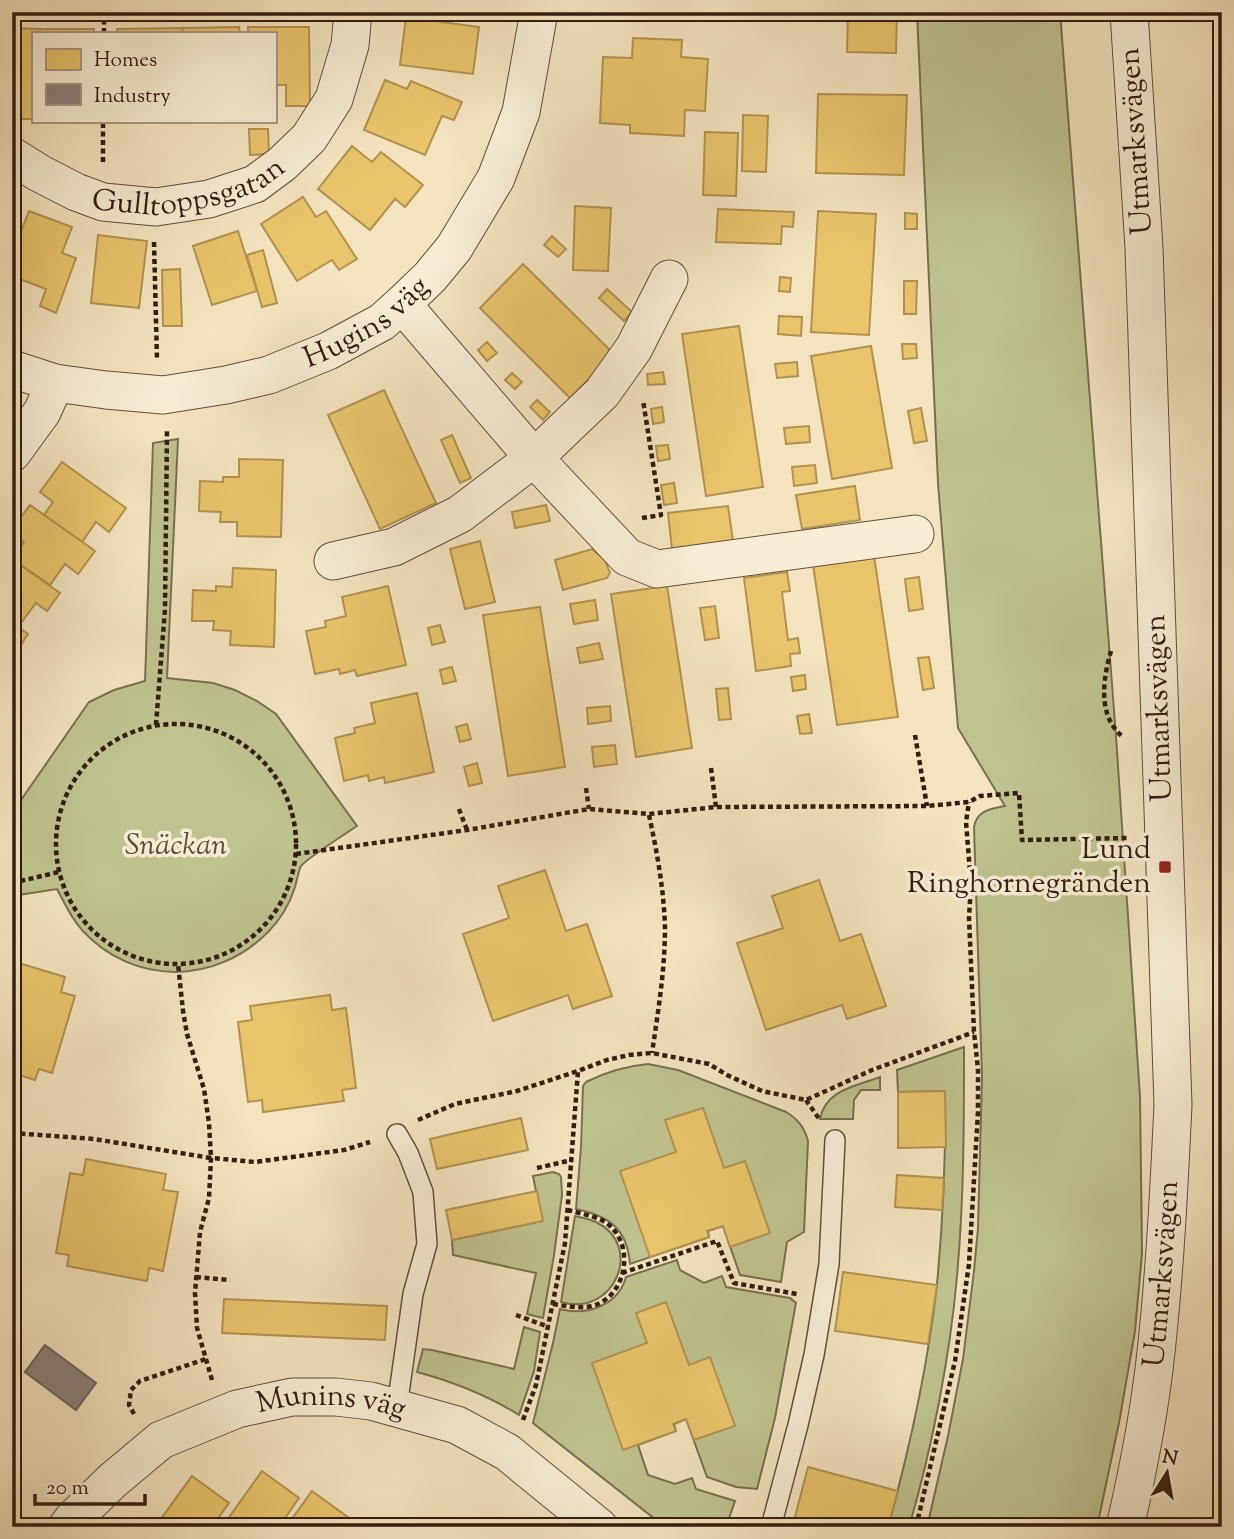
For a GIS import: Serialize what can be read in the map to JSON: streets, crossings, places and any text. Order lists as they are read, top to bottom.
{
  "streets": {
    "street": [
      "Utmarksvägen",
      "Gulltoppsgatan",
      "Hugins väg",
      "Munins väg"
    ]
  },
  "parks": ["Snäckan"],
  "places": {
    "transit": ["Lund Ringhornegränden"]
  },
  "legend": ["Homes", "Industry"],
  "scale_bar": "20 m",
  "north": "top"
}
